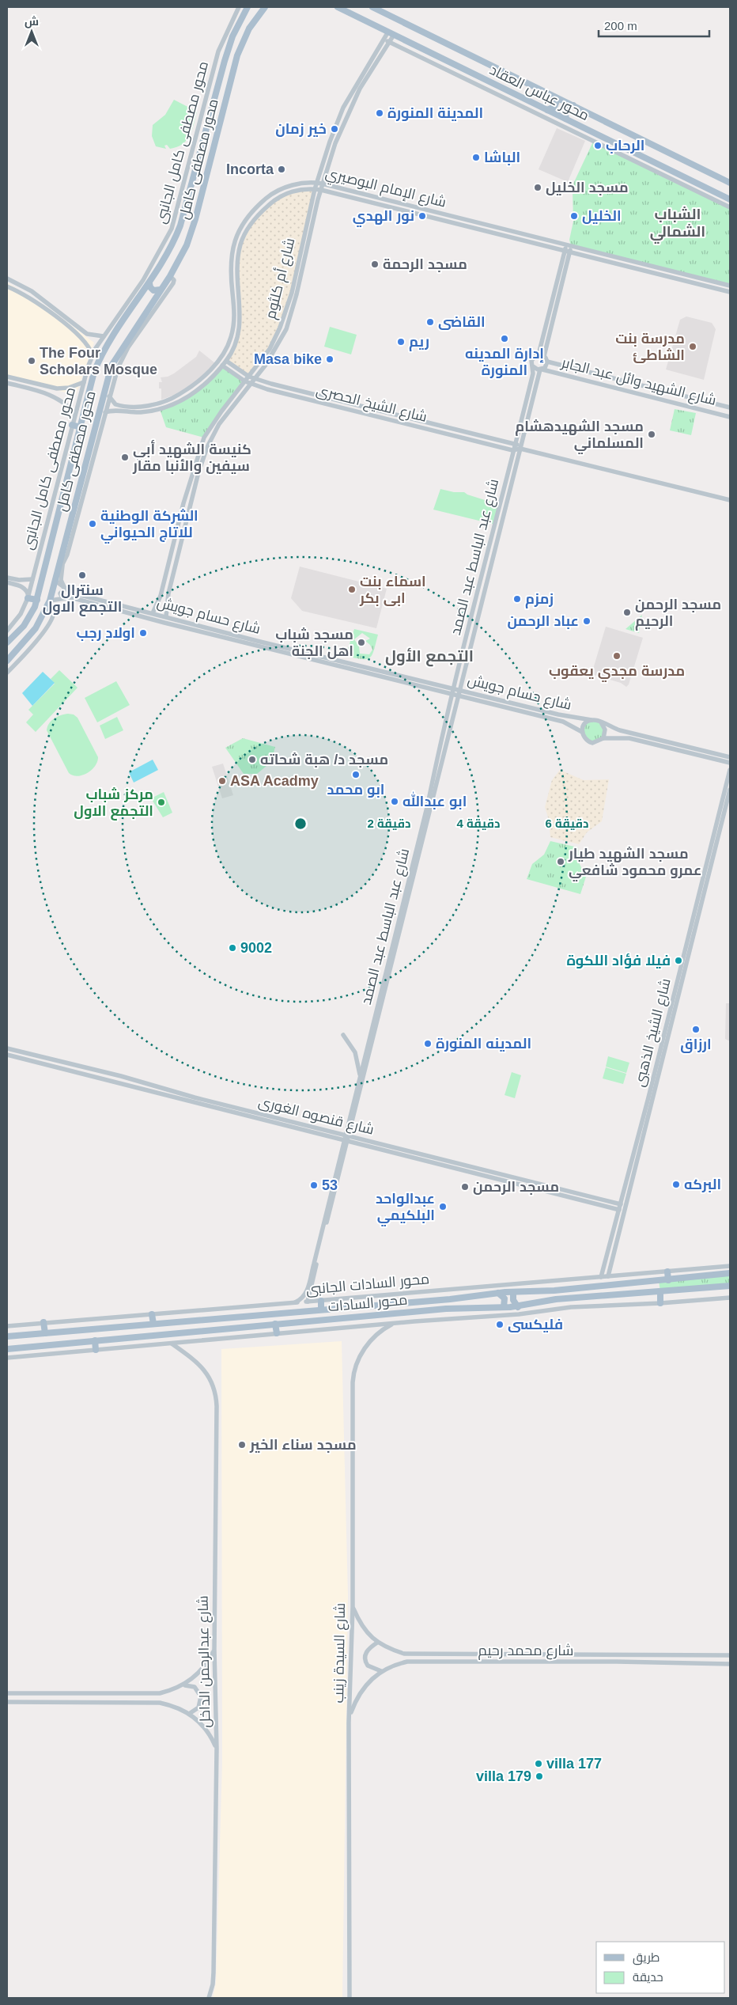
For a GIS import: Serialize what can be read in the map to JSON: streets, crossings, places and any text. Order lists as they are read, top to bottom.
{
  "streets": {
    "main road": ["محور عباس العقاد", "محور مصطفى كامل", "محور السادات"],
    "street": [
      "محور مصطفى كامل الجانبى",
      "شارع الإمام البوصيري",
      "شارع أم كلثوم",
      "شارع الشهيد وائل عبد الجابر",
      "شارع الشيخ الحصرى",
      "شارع عبد الباسط عبد الصمد",
      "شارع حسام جويش",
      "شارع الشيخ الذهبى",
      "شارع قنصوه الغورى",
      "محور السادات الجانبى",
      "شارع محمد رحيم",
      "شارع السيدة زينب",
      "شارع عبدالرحمن الداخل"
    ]
  },
  "crossings": [
    ["محور عباس العقاد", "شارع أم كلثوم"],
    ["محور مصطفى كامل", "شارع حسام جويش"],
    ["شارع الإمام البوصيري", "شارع أم كلثوم"],
    ["شارع الإمام البوصيري", "شارع الشيخ الحصرى"],
    ["شارع أم كلثوم", "شارع الشيخ الحصرى"],
    ["شارع أم كلثوم", "شارع حسام جويش"],
    ["شارع الشهيد وائل عبد الجابر", "شارع عبد الباسط عبد الصمد"],
    ["شارع الشيخ الحصرى", "شارع عبد الباسط عبد الصمد"],
    ["شارع عبد الباسط عبد الصمد", "شارع حسام جويش"],
    ["شارع عبد الباسط عبد الصمد", "شارع قنصوه الغورى"],
    ["شارع عبد الباسط عبد الصمد", "محور السادات الجانبى"],
    ["شارع الشيخ الذهبى", "شارع قنصوه الغورى"],
    ["شارع الشيخ الذهبى", "محور السادات الجانبى"],
    ["شارع محمد رحيم", "شارع السيدة زينب"]
  ],
  "districts": ["الشباب الشمالي", "التجمع الأول"],
  "places": [
    "المدينة المنورة",
    "خير زمان",
    "الرحاب",
    "الباشا",
    "Incorta",
    "مسجد الخليل",
    "نور الهدي",
    "الخليل",
    "مسجد الرحمة",
    "القاضى",
    "إدارة المدينه المنورة",
    "ريم",
    "مدرسة بنت الشاطئ",
    "Masa bike",
    "The Four Scholars Mosque",
    "مسجد الشهيدهشام المسلماني",
    "كنيسة الشهيد أبي سيفين والأنبا مقار",
    "الشركة الوطنية للاتاج الحيواني",
    "سنترال التجمع الاول",
    "اسماء بنت ابى بكر",
    "زمزم",
    "مسجد الرحمن الرحيم",
    "عباد الرحمن",
    "اولاد رجب",
    "مسجد شباب اهل الجنة",
    "مدرسة مجدي يعقوب",
    "مسجد د/ هبة شحاته",
    "ابو محمد",
    "ASA Acadmy",
    "ابو عبدالله",
    "مركز شباب التجمع الاول",
    "مسجد الشهيد طيار عمرو محمود شافعي",
    "9002",
    "فيلا فؤاد اللكوة",
    "ارزاق",
    "المدينه المنورة",
    "البركه",
    "53",
    "مسجد الرحمن",
    "عبدالواحد البلكيمي",
    "فليكسى",
    "مسجد سناء الخير",
    "villa 177",
    "villa 179"
  ],
  "legend": ["طريق", "حديقة"],
  "scale_bar": "200 m",
  "north": "top",
  "rings": ["2 دقيقة", "4 دقيقة", "6 دقيقة"]
}
